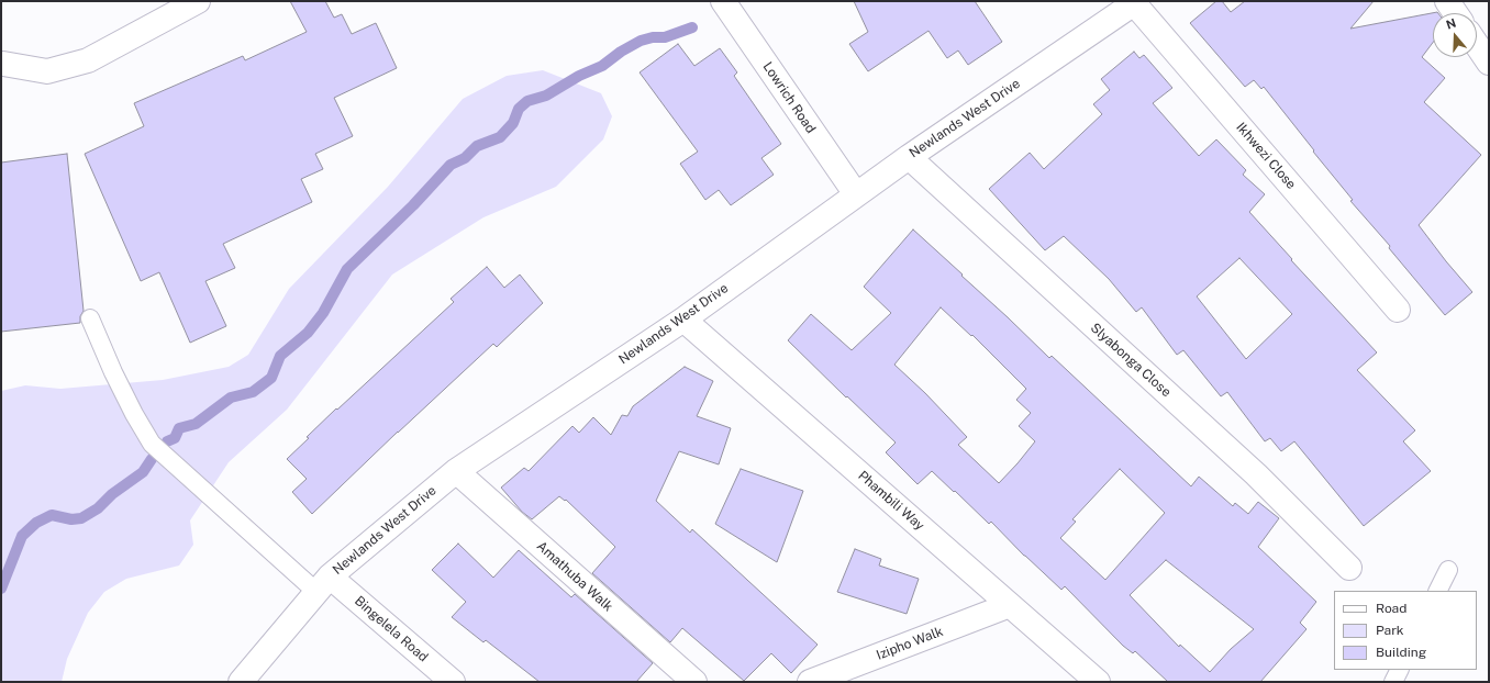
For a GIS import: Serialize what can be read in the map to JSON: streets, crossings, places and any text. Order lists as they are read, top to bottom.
{
  "streets": {
    "street": [
      "Lowrich Road",
      "Newlands West Drive",
      "Ikhwezi Close",
      "Slyabonga Close",
      "Phambili Way",
      "Amathuba Walk",
      "Bingelela Road",
      "Izipho Walk"
    ]
  },
  "crossings": [
    ["Lowrich Road", "Newlands West Drive"],
    ["Newlands West Drive", "Ikhwezi Close"],
    ["Newlands West Drive", "Slyabonga Close"],
    ["Newlands West Drive", "Phambili Way"],
    ["Newlands West Drive", "Amathuba Walk"],
    ["Newlands West Drive", "Bingelela Road"],
    ["Phambili Way", "Izipho Walk"]
  ],
  "legend": ["Road", "Park", "Building"],
  "north": "top"
}
